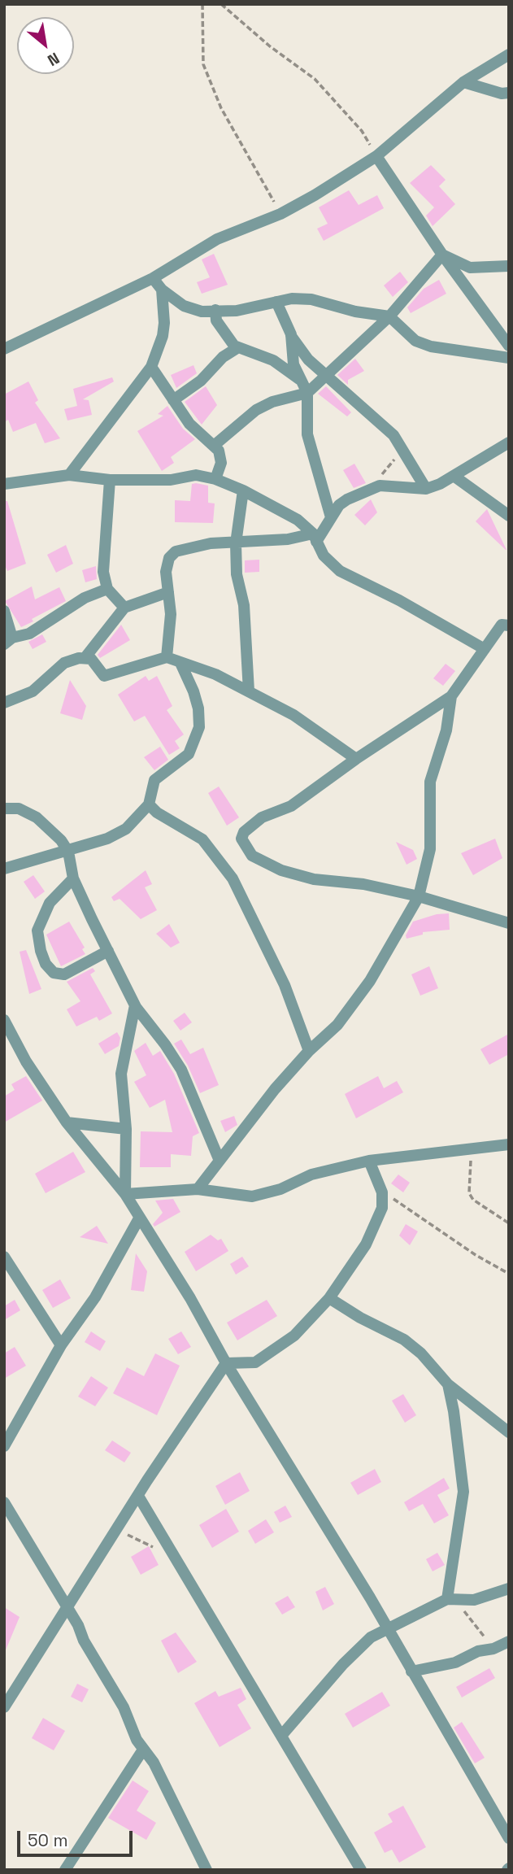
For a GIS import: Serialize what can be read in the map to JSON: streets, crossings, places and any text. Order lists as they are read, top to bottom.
{
  "scale_bar": "50 m",
  "north": "bottom right"
}
